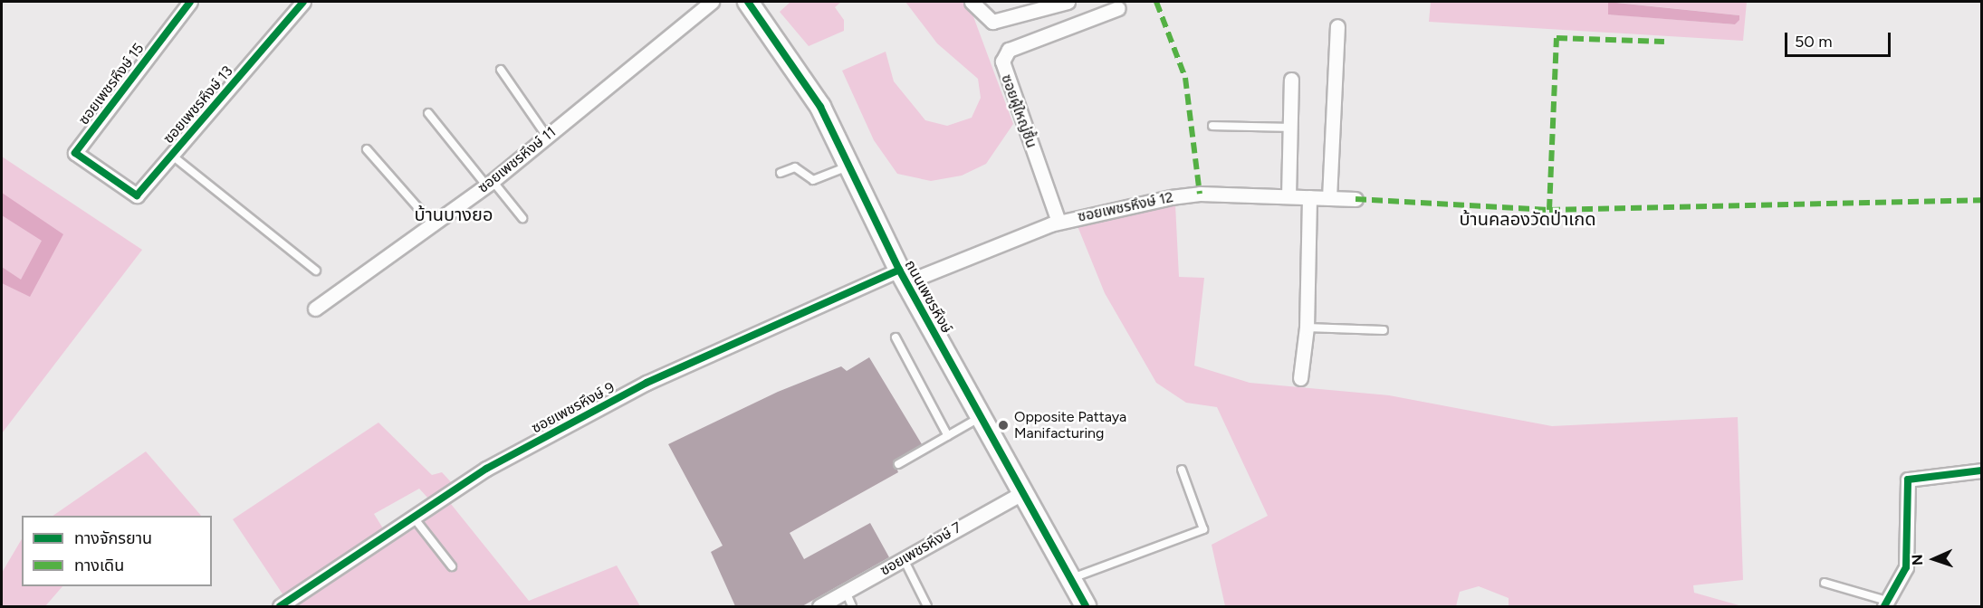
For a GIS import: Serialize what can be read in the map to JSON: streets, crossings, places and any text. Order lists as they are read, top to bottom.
{
  "streets": {
    "main road": ["ถนนเพชรหึงษ์"],
    "street": [
      "ซอยเพชรหึงษ์ 15",
      "ซอยเพชรหึงษ์ 13",
      "ซอยผู้ใหญ่ชื้น",
      "ซอยเพชรหึงษ์ 11",
      "ซอยเพชรหึงษ์ 12",
      "ซอยเพชรหึงษ์ 9",
      "ซอยเพชรหึงษ์ 7"
    ]
  },
  "crossings": [
    ["ซอยเพชรหึงษ์ 15", "ซอยเพชรหึงษ์ 13"],
    ["ซอยผู้ใหญ่ชื้น", "ซอยเพชรหึงษ์ 12"],
    ["ซอยเพชรหึงษ์ 12", "ถนนเพชรหึงษ์"],
    ["ซอยเพชรหึงษ์ 12", "ซอยเพชรหึงษ์ 9"],
    ["ถนนเพชรหึงษ์", "ซอยเพชรหึงษ์ 9"],
    ["ถนนเพชรหึงษ์", "ซอยเพชรหึงษ์ 7"]
  ],
  "districts": ["บ้านบางยอ", "บ้านคลองวัดป่าเกด"],
  "places": ["Opposite Pattaya Manifacturing"],
  "legend": ["ทางจักรยาน", "ทางเดิน"],
  "scale_bar": "50 m",
  "north": "left"
}
